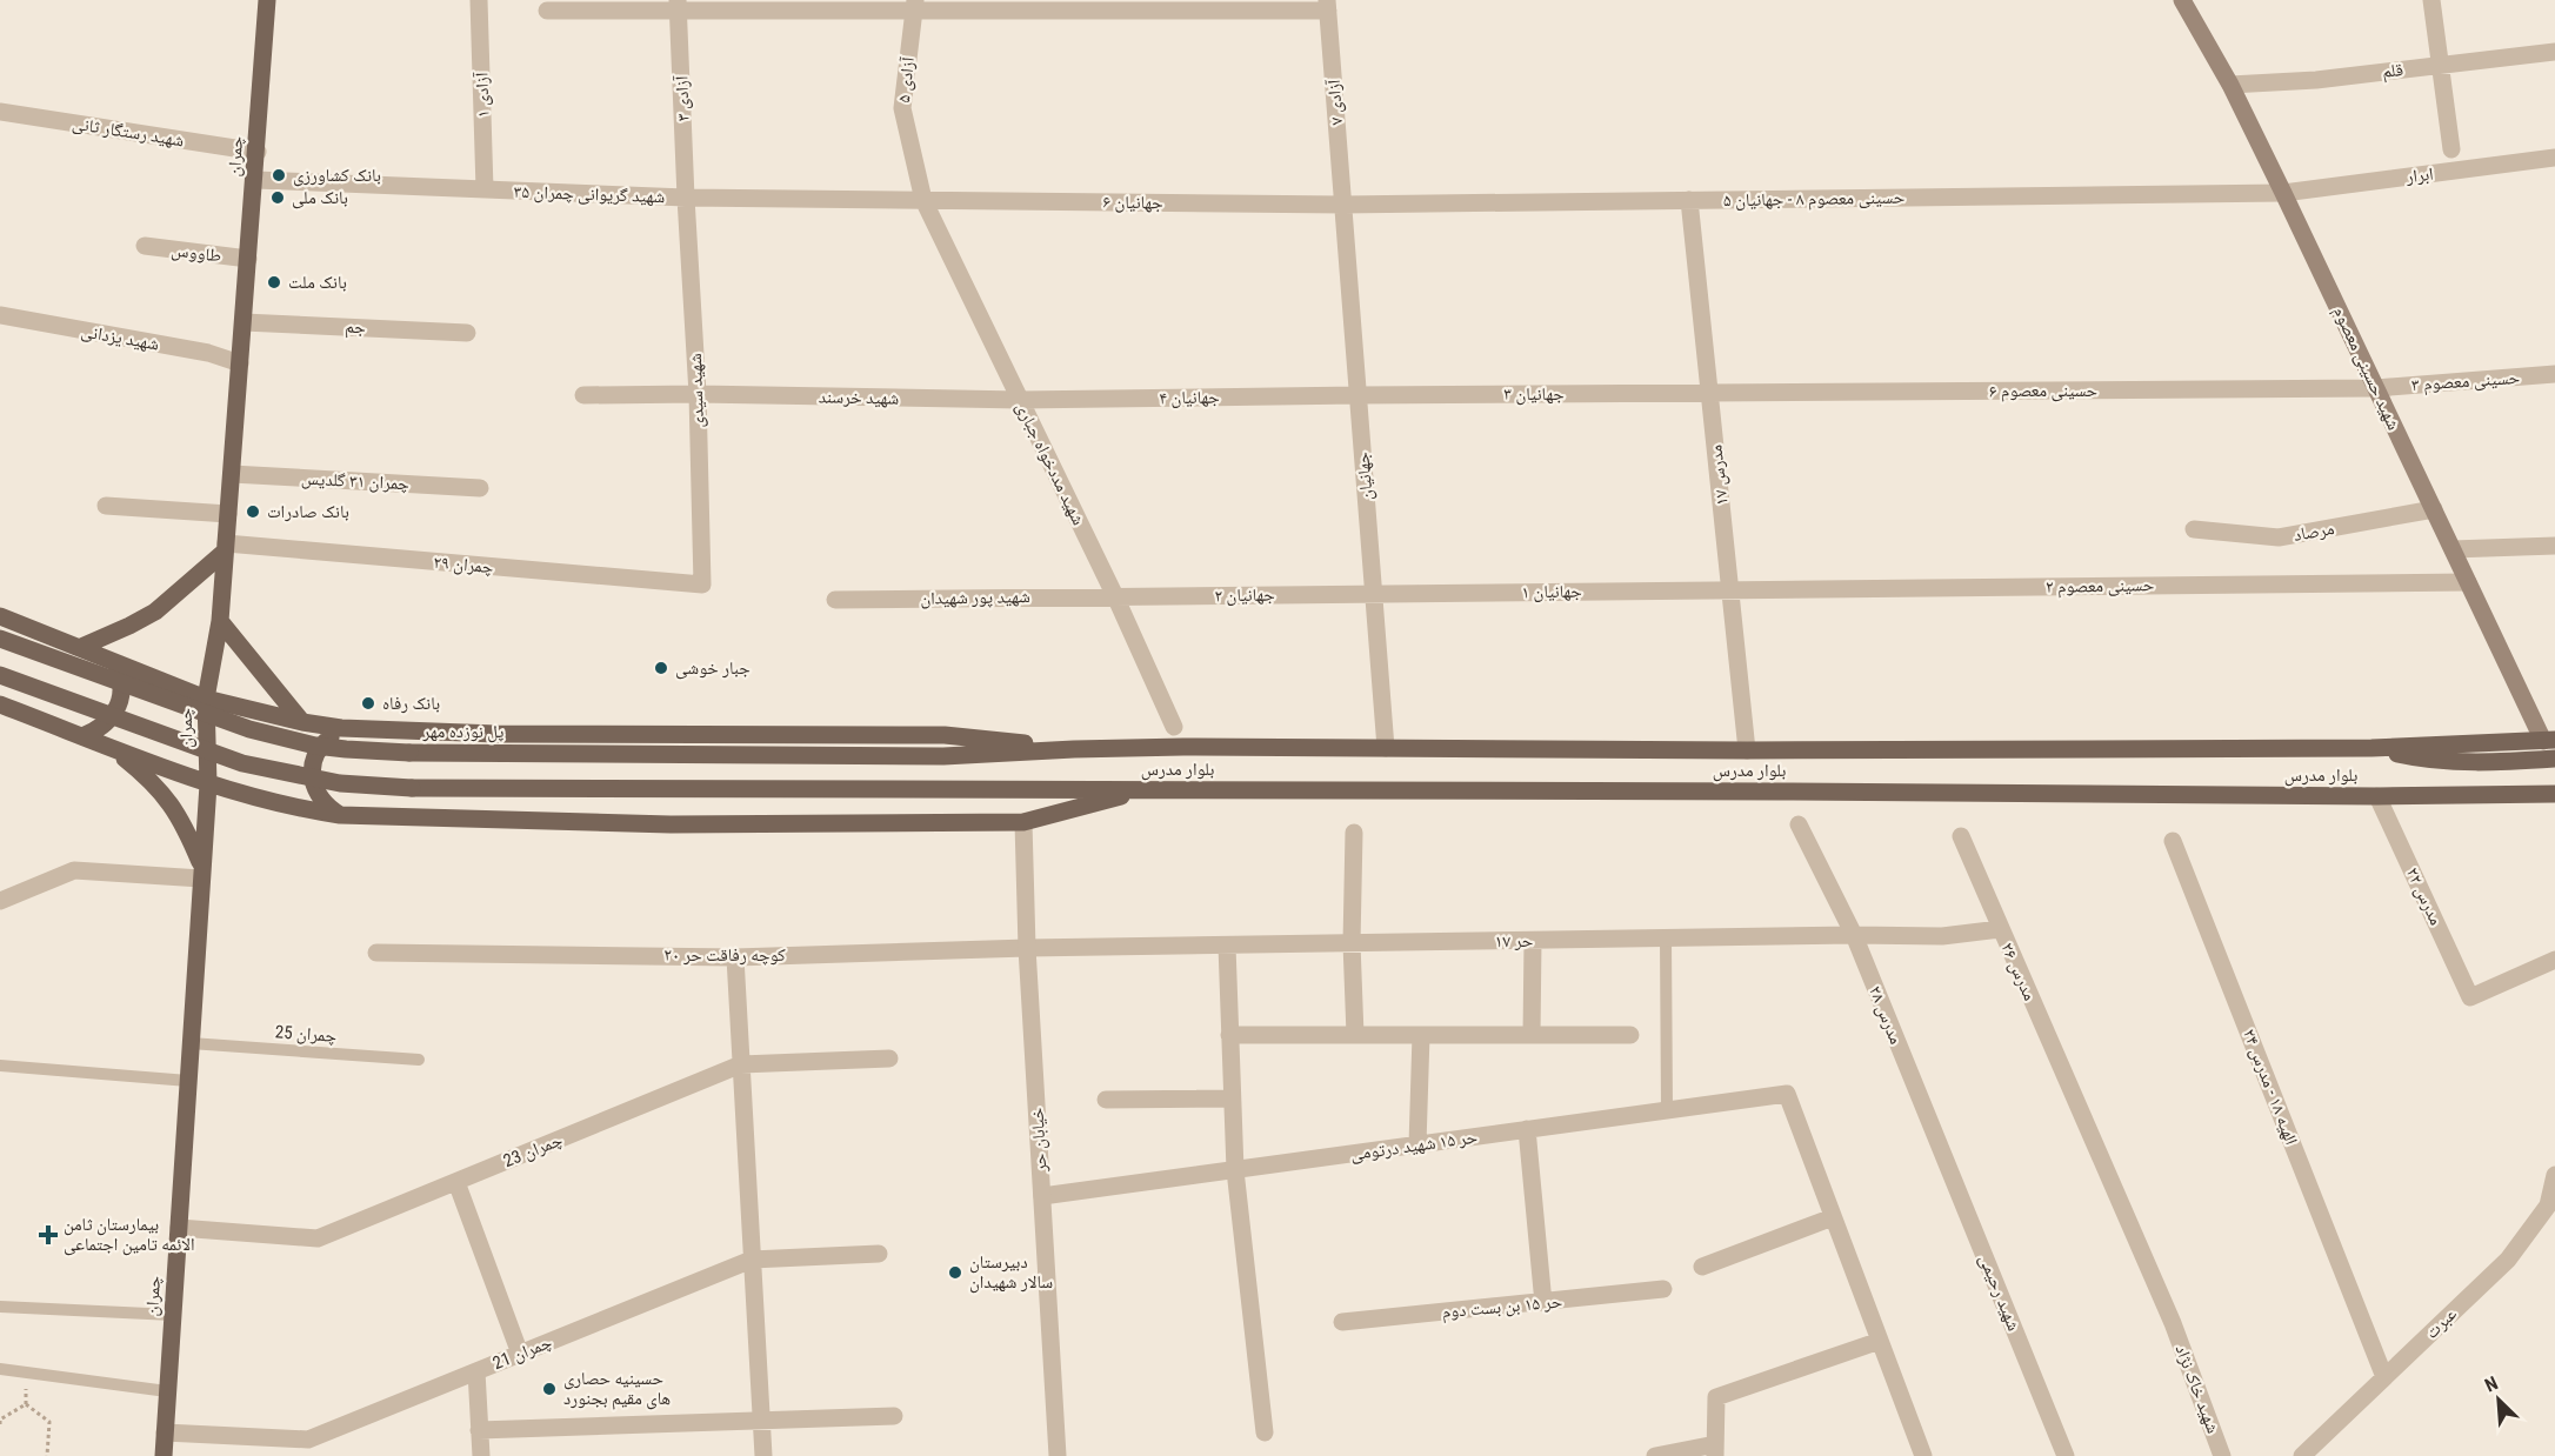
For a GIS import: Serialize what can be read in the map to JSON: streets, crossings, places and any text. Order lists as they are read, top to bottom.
{
  "streets": {
    "main road": [
      "چمران",
      "شهید حسینی معصوم",
      "پل نوزده مهر",
      "بلوار مدرس"
    ],
    "street": [
      "قلم",
      "آزادی ۵",
      "آزادی ۱",
      "آزادی ۳",
      "آزادی ۷",
      "شهید رستگار ثانی",
      "ابرار",
      "شهید گریوانی چمران ۳۵",
      "حسینی معصوم ۸ - جهانیان ۵",
      "جهانیان ۶",
      "طاووس",
      "جم",
      "شهید یزدانی",
      "حسینی معصوم ۳",
      "شهید سیدی",
      "حسینی معصوم ۶",
      "جهانیان ۳",
      "شهید خرسند",
      "جهانیان ۴",
      "شهید مددخواه جباری",
      "مدرس ۱۷",
      "جهانیان",
      "چمران ۳۱ گلدیس",
      "مرصاد",
      "چمران ۲۹",
      "حسینی معصوم ۲",
      "جهانیان ۱",
      "جهانیان ۲",
      "شهید پور شهیدان",
      "مدرس ۲۲",
      "حر ۱۷",
      "کوچه رفاقت حر ۲۰",
      "مدرس ۲۶",
      "مدرس ۲۸",
      "الهیه ۱۸ - مدرس ۲۴",
      "خیابان حر",
      "حر ۱۵ شهید درتومی",
      "چمران 23",
      "شهید رحیمی",
      "حر ۱۵ بن بست دوم",
      "عبرت",
      "چمران 21",
      "شهید خاک نژاد"
    ],
    "lane": ["چمران 25"]
  },
  "crossings": [
    ["قلم", "شهید حسینی معصوم"],
    ["آزادی ۵", "شهید گریوانی چمران ۳۵"],
    ["آزادی ۵", "جهانیان ۶"],
    ["آزادی ۵", "شهید مددخواه جباری"],
    ["آزادی ۱", "شهید گریوانی چمران ۳۵"],
    ["آزادی ۳", "شهید گریوانی چمران ۳۵"],
    ["آزادی ۳", "شهید سیدی"],
    ["آزادی ۷", "حسینی معصوم ۸ - جهانیان ۵"],
    ["آزادی ۷", "جهانیان ۶"],
    ["آزادی ۷", "جهانیان"],
    ["شهید رستگار ثانی", "چمران"],
    ["چمران", "شهید گریوانی چمران ۳۵"],
    ["چمران", "طاووس"],
    ["چمران", "جم"],
    ["چمران", "شهید یزدانی"],
    ["چمران", "چمران ۳۱ گلدیس"],
    ["چمران", "چمران ۲۹"],
    ["چمران", "چمران 25"],
    ["چمران", "چمران 23"],
    ["چمران", "چمران 21"],
    ["ابرار", "حسینی معصوم ۸ - جهانیان ۵"],
    ["ابرار", "شهید حسینی معصوم"],
    ["شهید گریوانی چمران ۳۵", "جهانیان ۶"],
    ["شهید گریوانی چمران ۳۵", "شهید سیدی"],
    ["شهید گریوانی چمران ۳۵", "شهید مددخواه جباری"],
    ["حسینی معصوم ۸ - جهانیان ۵", "جهانیان ۶"],
    ["حسینی معصوم ۸ - جهانیان ۵", "شهید حسینی معصوم"],
    ["حسینی معصوم ۸ - جهانیان ۵", "مدرس ۱۷"],
    ["حسینی معصوم ۸ - جهانیان ۵", "جهانیان"],
    ["جهانیان ۶", "شهید مددخواه جباری"],
    ["جهانیان ۶", "جهانیان"],
    ["شهید حسینی معصوم", "حسینی معصوم ۳"],
    ["شهید حسینی معصوم", "حسینی معصوم ۶"],
    ["شهید حسینی معصوم", "مرصاد"],
    ["شهید حسینی معصوم", "حسینی معصوم ۲"],
    ["شهید حسینی معصوم", "بلوار مدرس"],
    ["حسینی معصوم ۳", "حسینی معصوم ۶"],
    ["شهید سیدی", "شهید خرسند"],
    ["شهید سیدی", "چمران ۲۹"],
    ["حسینی معصوم ۶", "جهانیان ۳"],
    ["حسینی معصوم ۶", "مدرس ۱۷"],
    ["جهانیان ۳", "جهانیان ۴"],
    ["جهانیان ۳", "مدرس ۱۷"],
    ["جهانیان ۳", "جهانیان"],
    ["شهید خرسند", "جهانیان ۴"],
    ["شهید خرسند", "شهید مددخواه جباری"],
    ["جهانیان ۴", "شهید مددخواه جباری"],
    ["جهانیان ۴", "جهانیان"],
    ["شهید مددخواه جباری", "جهانیان ۲"],
    ["شهید مددخواه جباری", "شهید پور شهیدان"],
    ["مدرس ۱۷", "حسینی معصوم ۲"],
    ["مدرس ۱۷", "جهانیان ۱"],
    ["مدرس ۱۷", "بلوار مدرس"],
    ["جهانیان", "جهانیان ۱"],
    ["جهانیان", "جهانیان ۲"],
    ["جهانیان", "بلوار مدرس"],
    ["حسینی معصوم ۲", "جهانیان ۱"],
    ["جهانیان ۱", "جهانیان ۲"],
    ["جهانیان ۲", "شهید پور شهیدان"],
    ["پل نوزده مهر", "بلوار مدرس"],
    ["بلوار مدرس", "مدرس ۲۲"],
    ["حر ۱۷", "کوچه رفاقت حر ۲۰"],
    ["حر ۱۷", "مدرس ۲۶"],
    ["حر ۱۷", "مدرس ۲۸"],
    ["حر ۱۷", "خیابان حر"],
    ["کوچه رفاقت حر ۲۰", "خیابان حر"],
    ["مدرس ۲۶", "شهید خاک نژاد"],
    ["مدرس ۲۸", "شهید رحیمی"],
    ["الهیه ۱۸ - مدرس ۲۴", "عبرت"],
    ["خیابان حر", "حر ۱۵ شهید درتومی"]
  ],
  "places": {
    "other": [
      "بانک کشاورزی",
      "بانک ملی",
      "بانک ملت",
      "بانک صادرات",
      "جبار خوشی",
      "بانک رفاه",
      "دبیرستان سالار شهیدان",
      "حسینیه حصاری های مقیم بجنورد"
    ],
    "health": ["بیمارستان ثامن الائمه تامین اجتماعی"]
  },
  "north": "top left"
}
